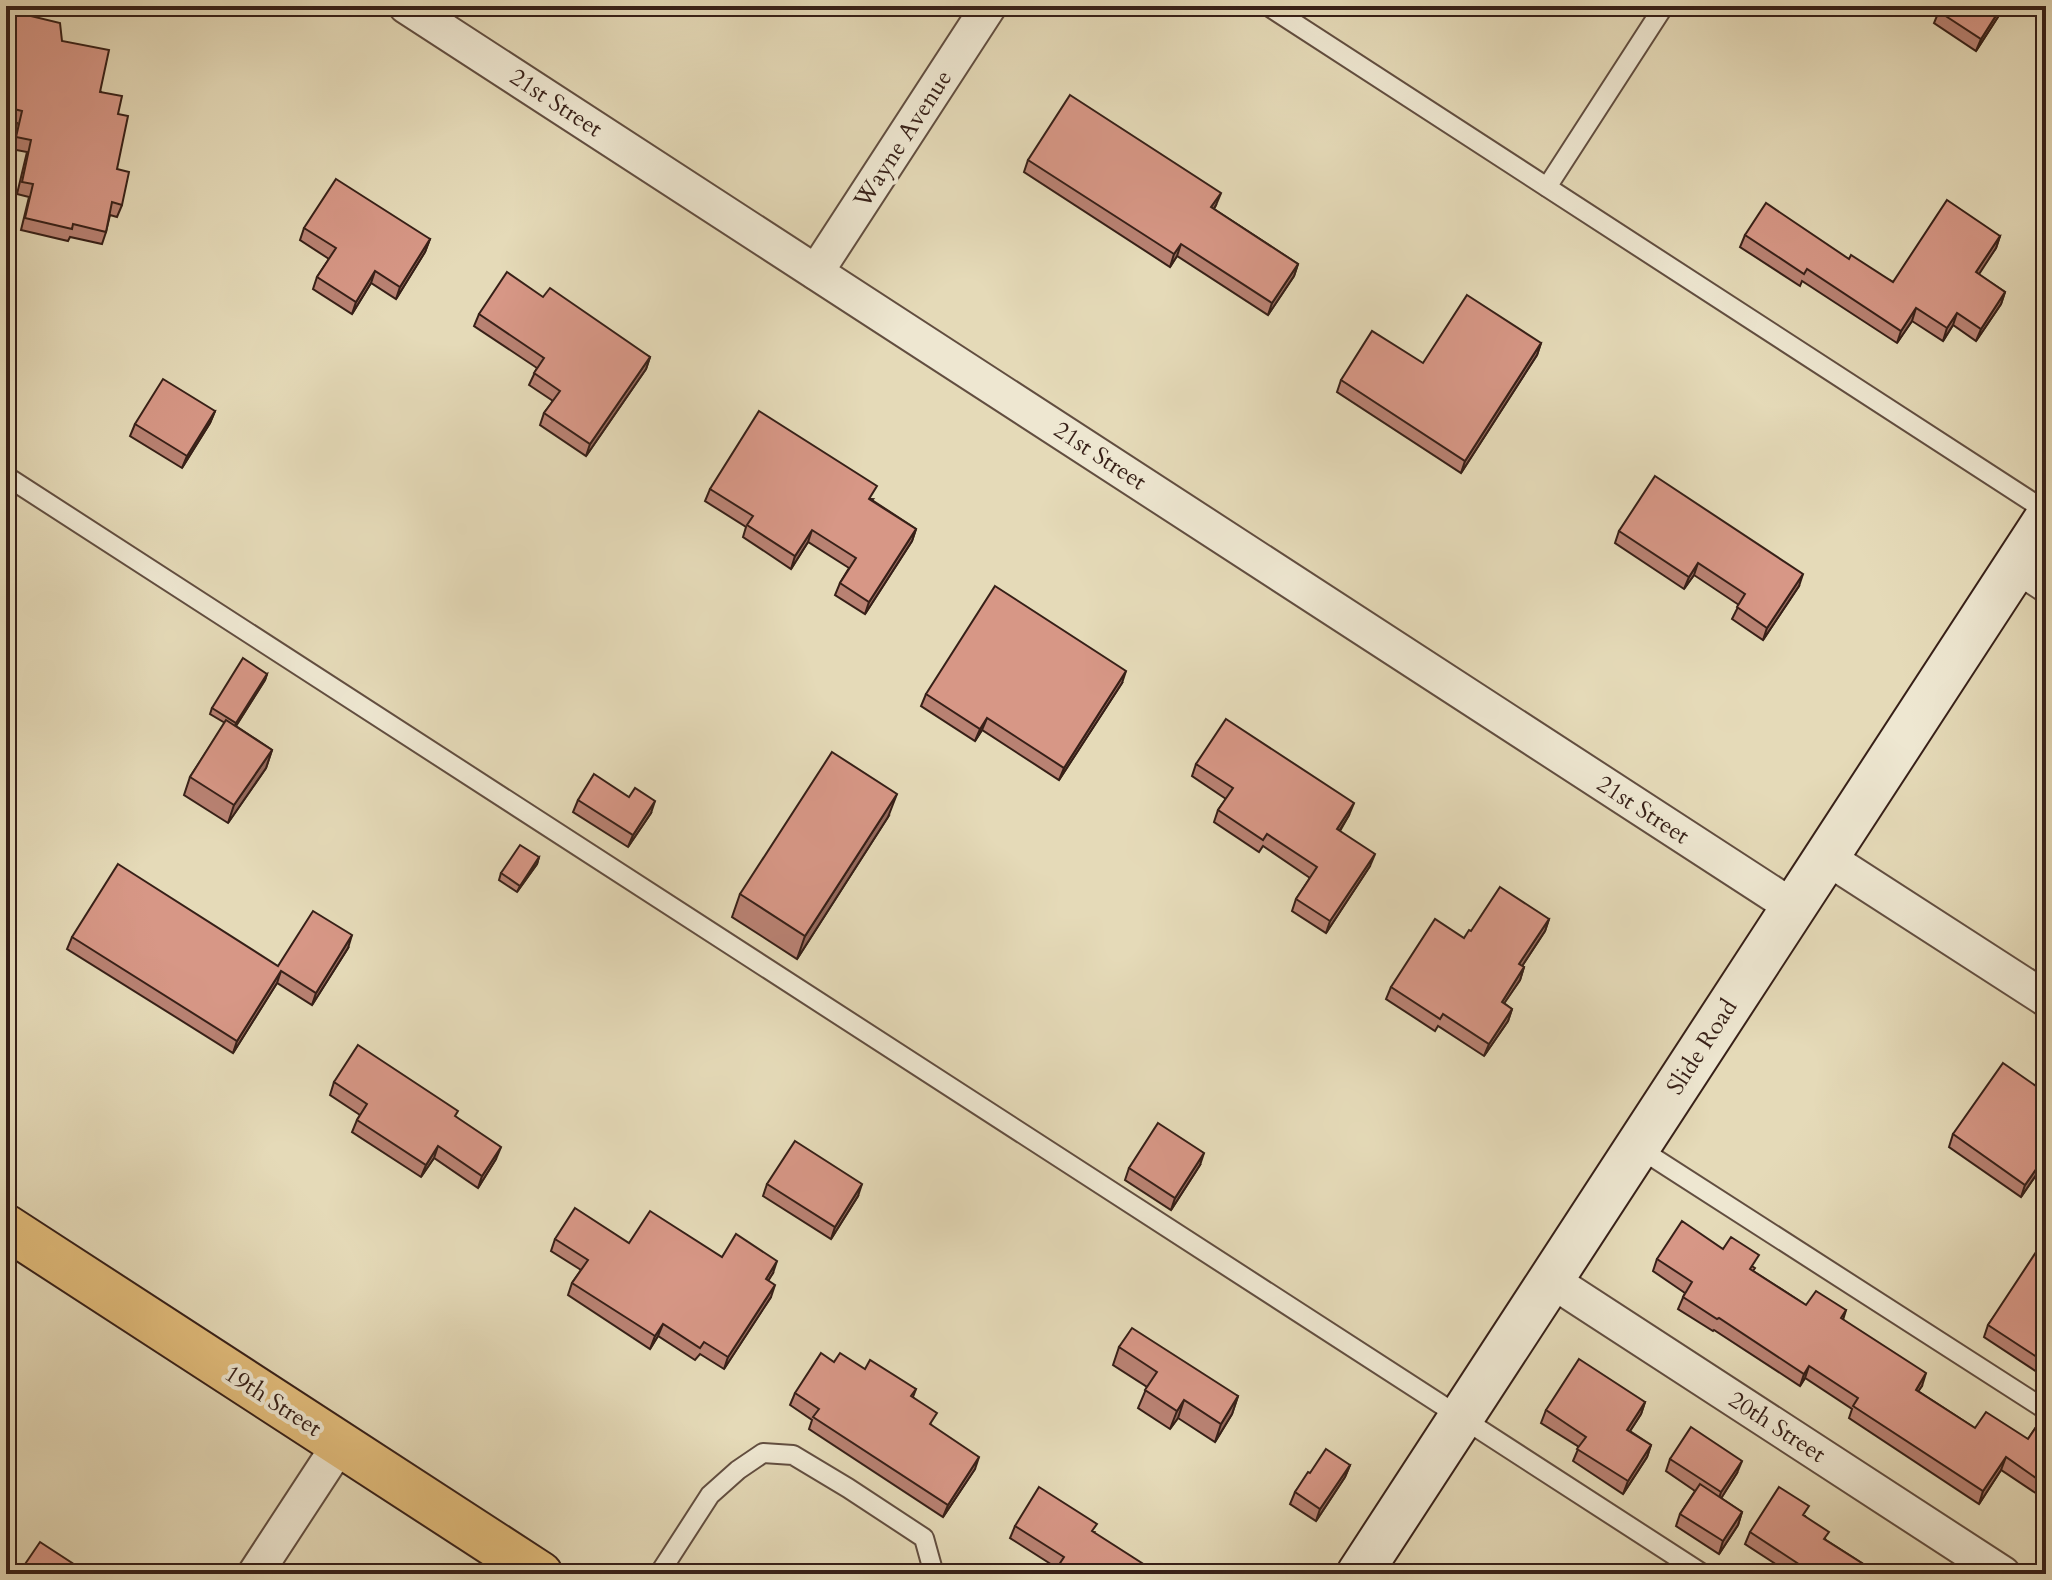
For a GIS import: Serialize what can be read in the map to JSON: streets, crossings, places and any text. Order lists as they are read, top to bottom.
{
  "streets": {
    "main road": ["Slide Road", "19th Street"],
    "street": ["21st Street", "Wayne Avenue", "20th Street"]
  },
  "crossings": [
    ["21st Street", "Wayne Avenue"],
    ["21st Street", "Slide Road"],
    ["Slide Road", "20th Street"]
  ]
}
